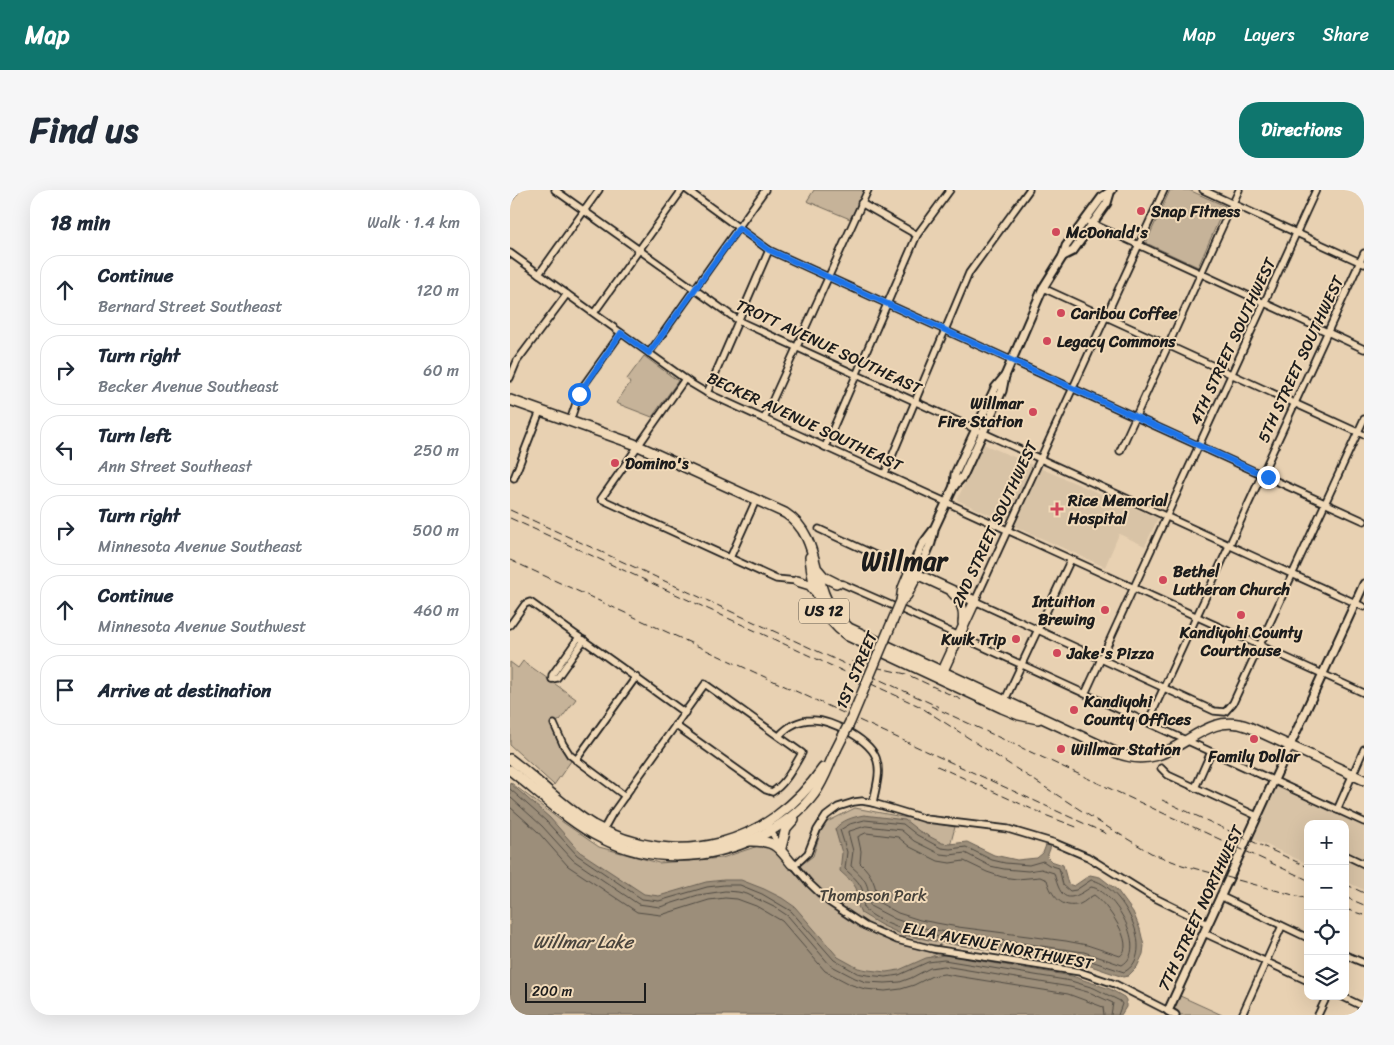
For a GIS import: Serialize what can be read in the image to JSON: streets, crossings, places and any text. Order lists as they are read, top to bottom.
{
  "streets": {
    "highway": ["2ND STREET SOUTHWEST", "US 12", "1ST STREET"],
    "main road": ["7TH STREET NORTHWEST"],
    "street": [
      "4TH STREET SOUTHWEST",
      "TROTT AVENUE SOUTHEAST",
      "5TH STREET SOUTHWEST",
      "BECKER AVENUE SOUTHEAST",
      "ELLA AVENUE NORTHWEST"
    ]
  },
  "crossings": [
    ["4TH STREET SOUTHWEST", "TROTT AVENUE SOUTHEAST"],
    ["4TH STREET SOUTHWEST", "BECKER AVENUE SOUTHEAST"],
    ["TROTT AVENUE SOUTHEAST", "5TH STREET SOUTHWEST"],
    ["TROTT AVENUE SOUTHEAST", "2ND STREET SOUTHWEST"],
    ["TROTT AVENUE SOUTHEAST", "7TH STREET NORTHWEST"],
    ["5TH STREET SOUTHWEST", "BECKER AVENUE SOUTHEAST"],
    ["BECKER AVENUE SOUTHEAST", "2ND STREET SOUTHWEST"],
    ["BECKER AVENUE SOUTHEAST", "7TH STREET NORTHWEST"],
    ["2ND STREET SOUTHWEST", "US 12"],
    ["US 12", "7TH STREET NORTHWEST"],
    ["7TH STREET NORTHWEST", "ELLA AVENUE NORTHWEST"]
  ],
  "districts": ["Willmar"],
  "water": ["Willmar Lake"],
  "parks": ["Thompson Park"],
  "places": {
    "other": [
      "Snap Fitness",
      "McDonald's",
      "Caribou Coffee",
      "Legacy Commons",
      "Willmar Fire Station",
      "Domino's",
      "Bethel Lutheran Church",
      "Intuition Brewing",
      "Kandiyohi County Courthouse",
      "Kwik Trip",
      "Jake's Pizza",
      "Kandiyohi County Offices",
      "Family Dollar",
      "Willmar Station"
    ],
    "health": ["Rice Memorial Hospital"]
  },
  "scale_bar": "200 m",
  "page": {
    "header": "Map",
    "nav": ["Map", "Layers", "Share"],
    "title": "Find us",
    "buttons": "Directions",
    "heading": ["18 min", "Walk · 1.4 km"],
    "list": [
      ["Continue", "Bernard Street Southeast", "120 m"],
      ["Turn right", "Becker Avenue Southeast", "60 m"],
      ["Turn left", "Ann Street Southeast", "250 m"],
      ["Turn right", "Minnesota Avenue Southeast", "500 m"],
      ["Continue", "Minnesota Avenue Southwest", "460 m"],
      "Arrive at destination"
    ],
    "map_buttons": ["+", "−"],
    "scale": "200 m"
  }
}
